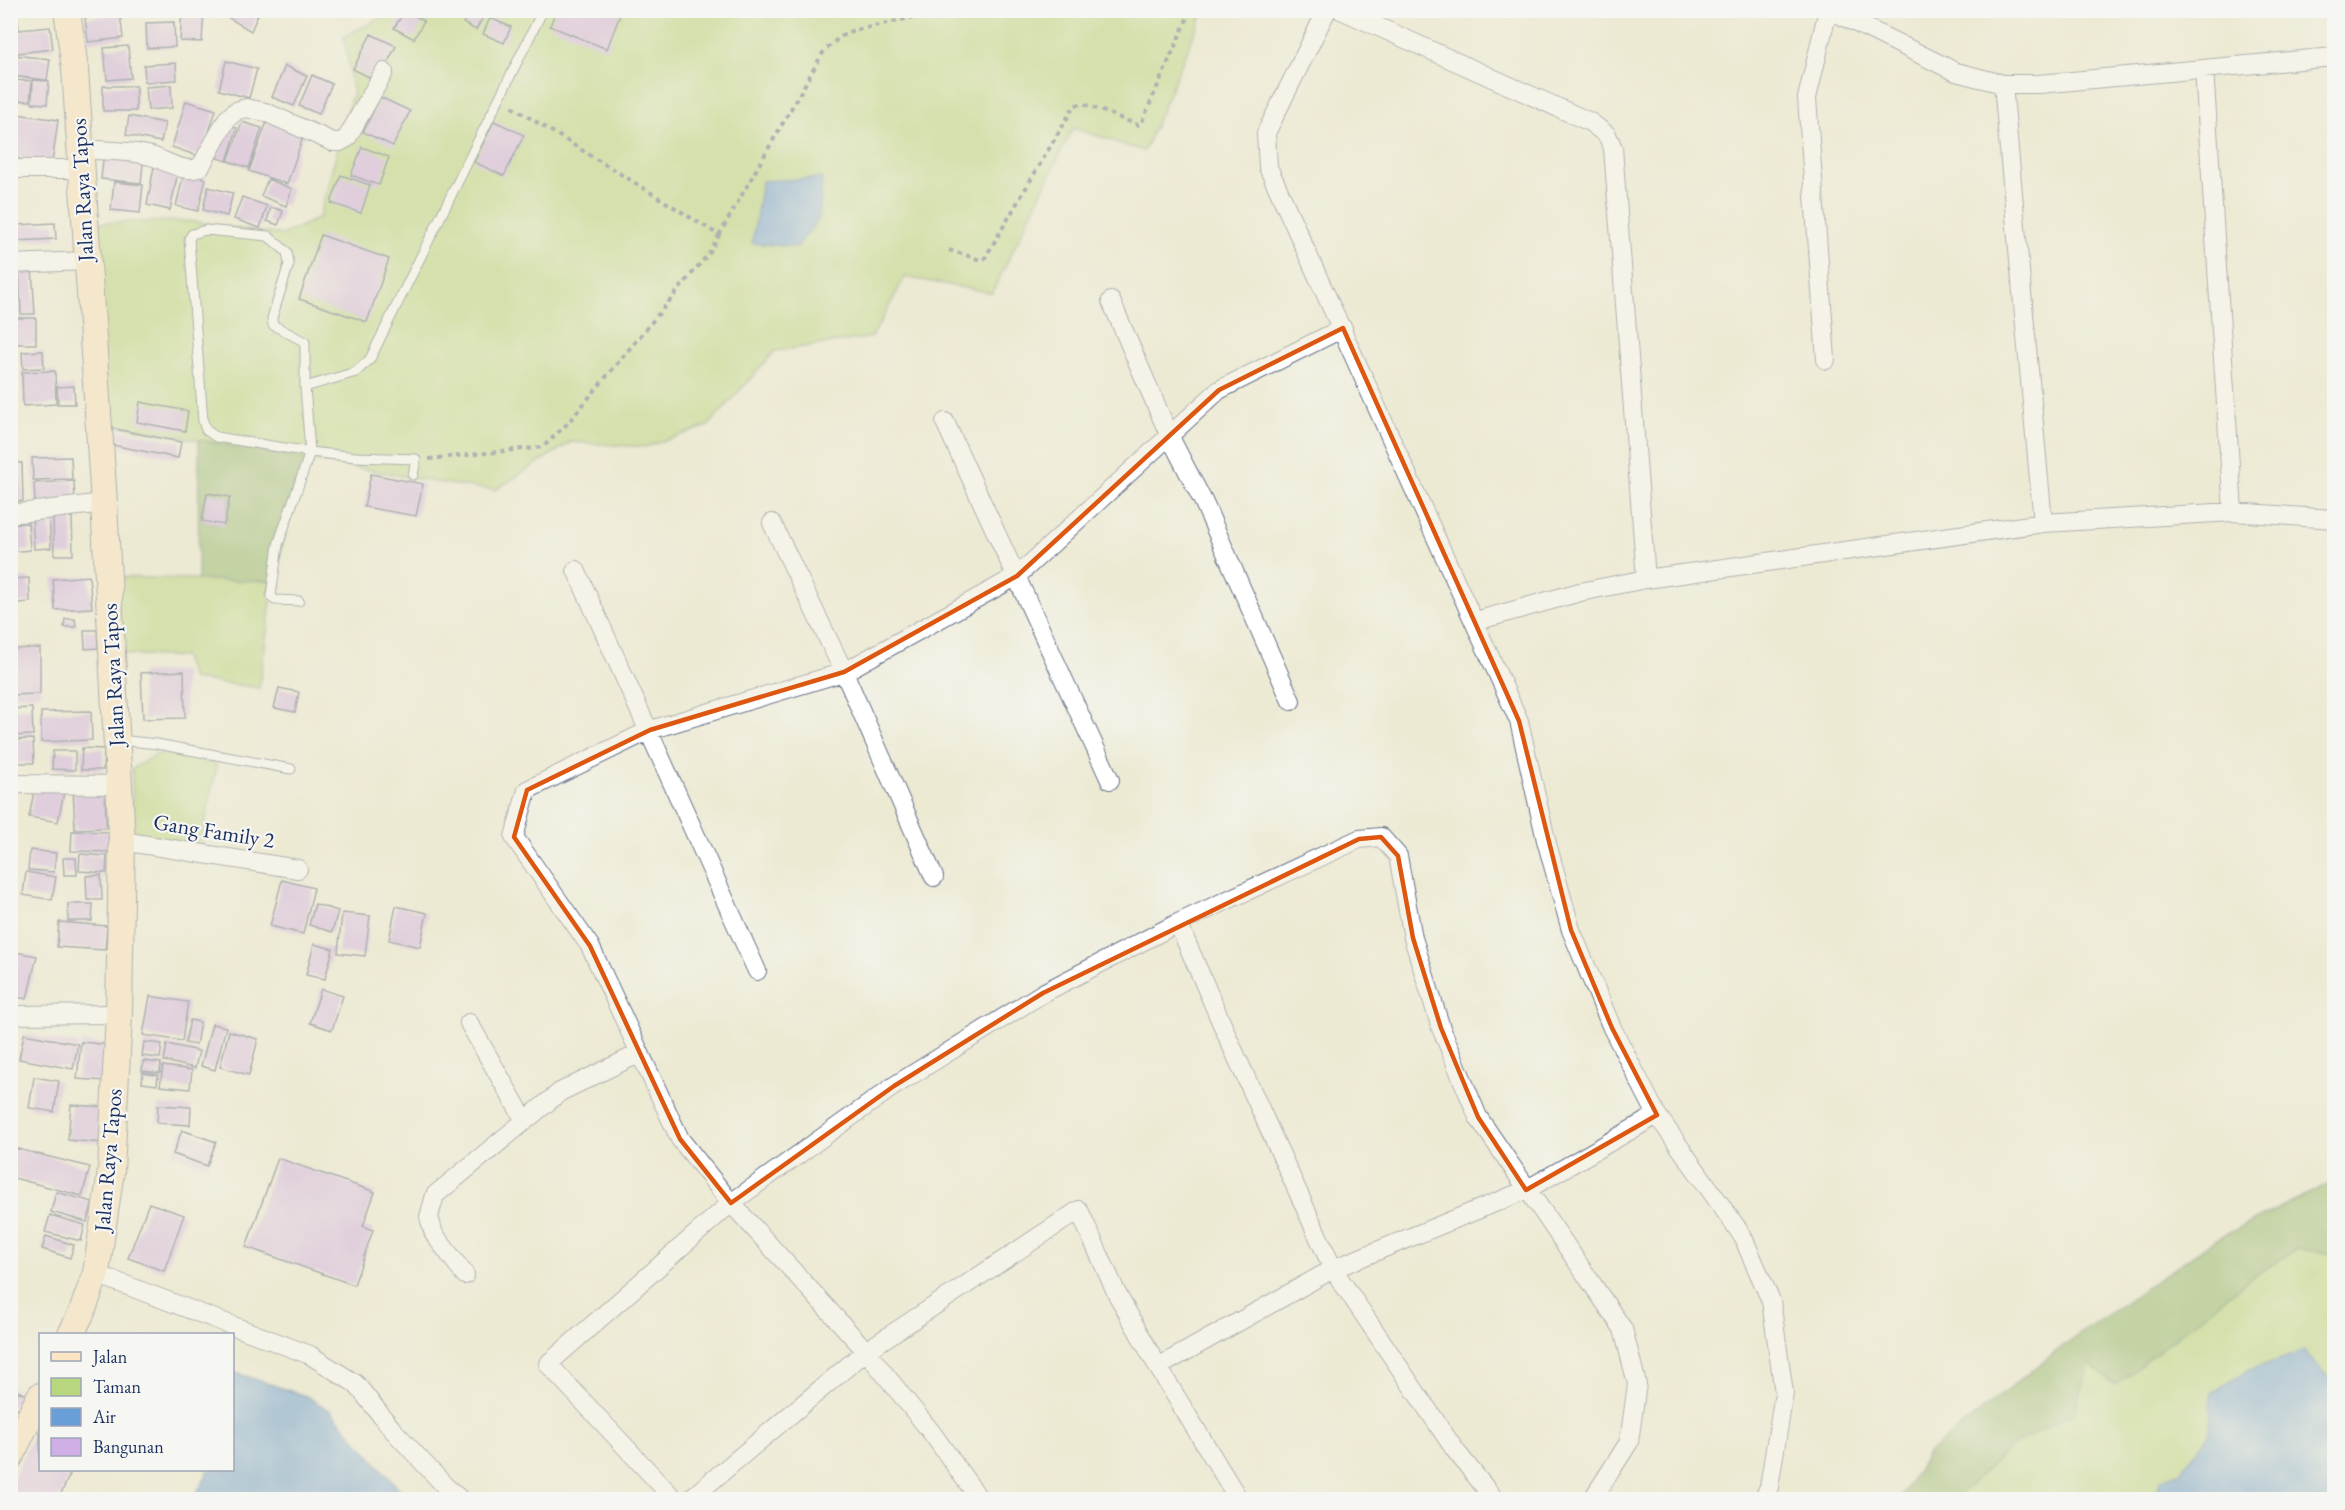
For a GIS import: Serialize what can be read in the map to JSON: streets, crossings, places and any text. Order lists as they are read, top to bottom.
{
  "streets": {
    "main road": ["Jalan Raya Tapos"],
    "street": ["Gang Family 2"]
  },
  "crossings": [
    ["Jalan Raya Tapos", "Gang Family 2"]
  ],
  "legend": [
    "Jalan",
    "Taman",
    "Air",
    "Bangunan"
  ]
}
